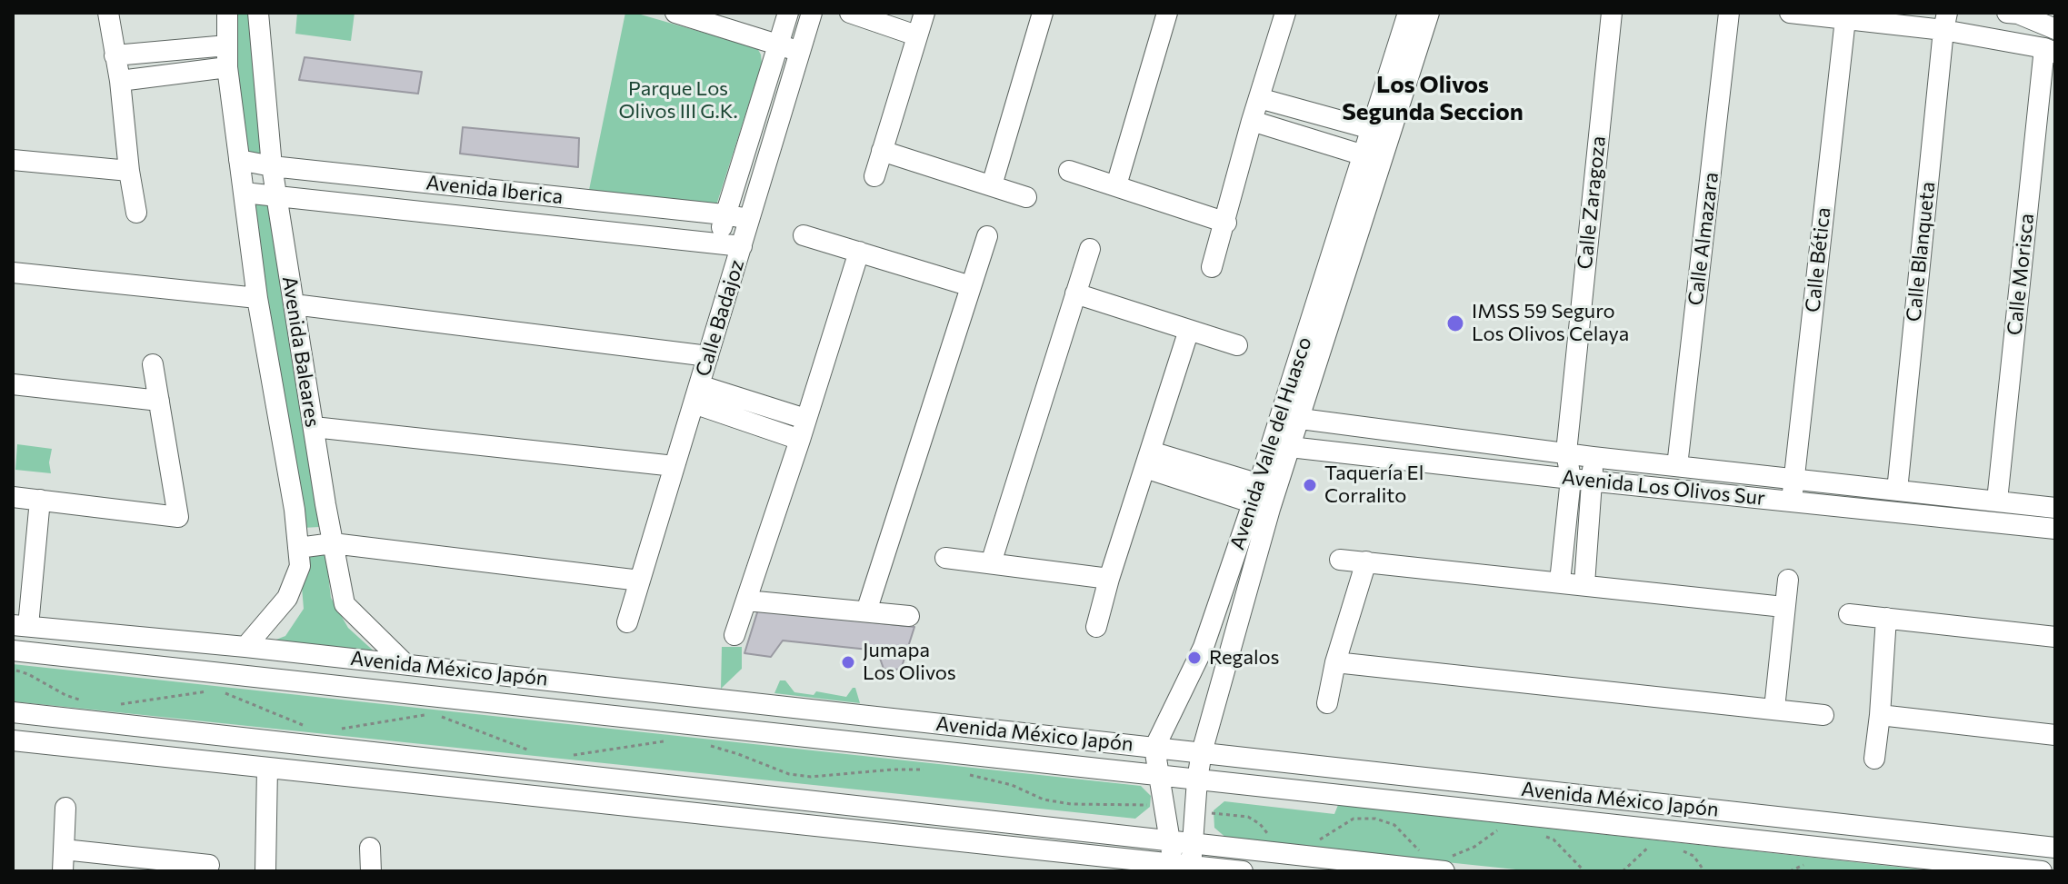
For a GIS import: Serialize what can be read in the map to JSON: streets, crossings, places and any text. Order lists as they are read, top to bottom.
{
  "streets": {
    "street": [
      "Avenida Iberica",
      "Calle Zaragoza",
      "Calle Almazara",
      "Calle Blanqueta",
      "Calle Bética",
      "Calle Morisca",
      "Calle Badajoz",
      "Avenida Baleares",
      "Avenida Valle del Huasco",
      "Avenida Los Olivos Sur",
      "Avenida México Japón"
    ]
  },
  "crossings": [
    ["Avenida Iberica", "Calle Badajoz"],
    ["Avenida Iberica", "Avenida Baleares"],
    ["Calle Zaragoza", "Avenida Los Olivos Sur"],
    ["Calle Almazara", "Avenida Los Olivos Sur"],
    ["Calle Blanqueta", "Avenida Los Olivos Sur"],
    ["Calle Bética", "Avenida Los Olivos Sur"],
    ["Calle Morisca", "Avenida Los Olivos Sur"],
    ["Avenida Baleares", "Avenida México Japón"],
    ["Avenida Valle del Huasco", "Avenida Los Olivos Sur"],
    ["Avenida Valle del Huasco", "Avenida México Japón"]
  ],
  "districts": ["Los Olivos Segunda Seccion"],
  "parks": ["Parque Los Olivos III G.K."],
  "places": [
    "IMSS 59 Seguro Los Olivos Celaya",
    "Taquería El Corralito",
    "Regalos",
    "Jumapa Los Olivos"
  ]
}
